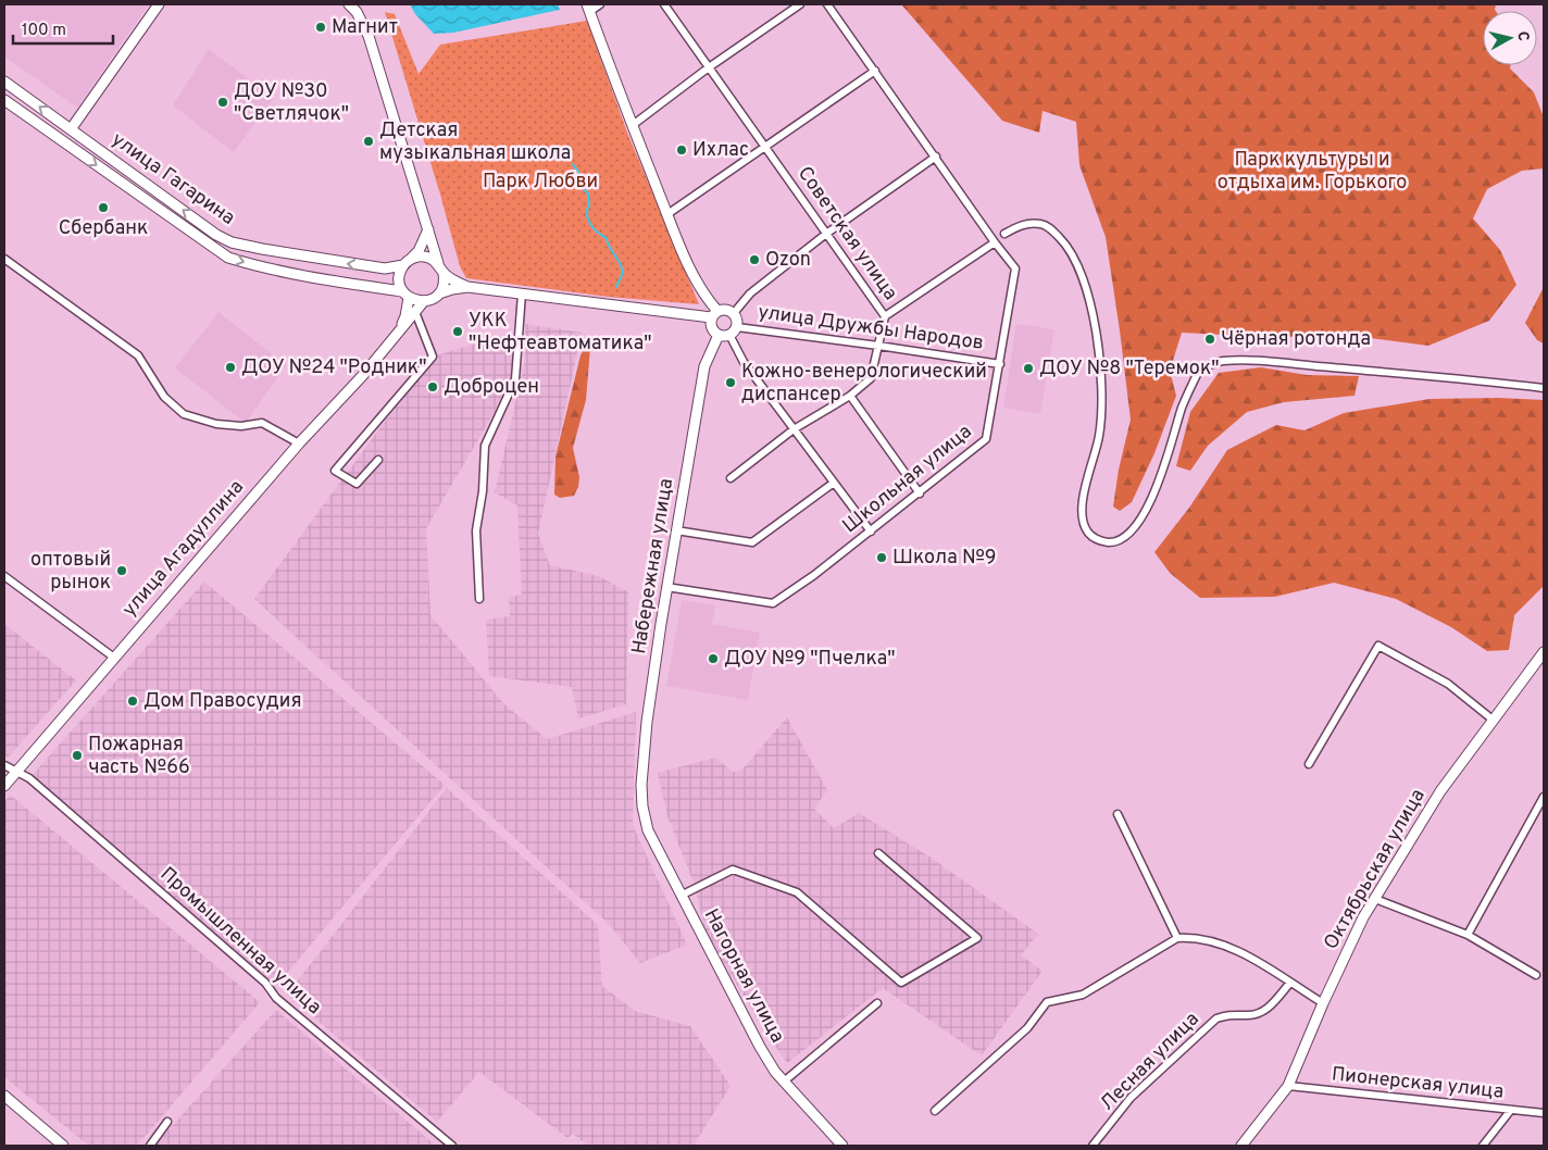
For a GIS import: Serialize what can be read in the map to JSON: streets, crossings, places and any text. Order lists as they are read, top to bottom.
{
  "streets": {
    "main road": [
      "улица Гагарина",
      "улица Агадуллина",
      "Набережная улица",
      "Октябрьская улица",
      "Нагорная улица"
    ],
    "street": [
      "Советская улица",
      "улица Дружбы Народов",
      "Школьная улица",
      "Промышленная улица",
      "Лесная улица",
      "Пионерская улица"
    ]
  },
  "crossings": [
    ["Советская улица", "улица Дружбы Народов"],
    ["улица Дружбы Народов", "Школьная улица"],
    ["улица Дружбы Народов", "Набережная улица"],
    ["Школьная улица", "Набережная улица"],
    ["улица Агадуллина", "Промышленная улица"],
    ["Набережная улица", "Нагорная улица"],
    ["Октябрьская улица", "Пионерская улица"]
  ],
  "parks": ["Парк культуры и отдыха им. Горького", "Парк Любви"],
  "places": [
    "Магнит",
    "ДОУ №30 \"Светлячок\"",
    "Детская музыкальная школа",
    "Ихлас",
    "Сбербанк",
    "Ozon",
    "УКК \"Нефтеавтоматика\"",
    "Чёрная ротонда",
    "ДОУ №24 \"Родник\"",
    "ДОУ №8 \"Теремок\"",
    "Кожно-венерологический диспансер",
    "Доброцен",
    "Школа №9",
    "оптовый рынок",
    "ДОУ №9 \"Пчелка\"",
    "Дом Правосудия",
    "Пожарная часть №66"
  ],
  "scale_bar": "100 m",
  "north": "right"
}
